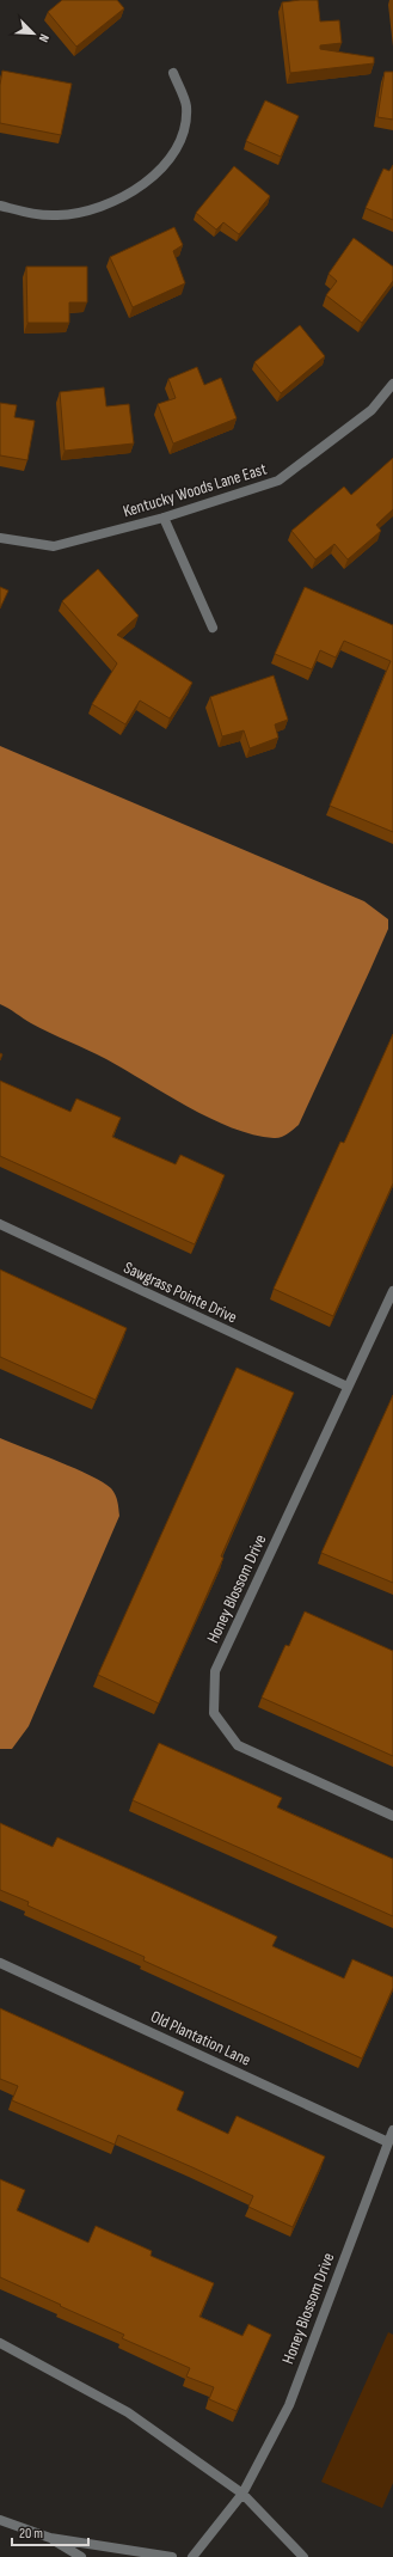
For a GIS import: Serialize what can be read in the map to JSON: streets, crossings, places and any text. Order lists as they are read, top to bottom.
{
  "streets": {
    "street": [
      "Kentucky Woods Lane East",
      "Sawgrass Pointe Drive",
      "Honey Blossom Drive",
      "Old Plantation Lane"
    ]
  },
  "crossings": [
    ["Sawgrass Pointe Drive", "Honey Blossom Drive"],
    ["Honey Blossom Drive", "Old Plantation Lane"]
  ],
  "scale_bar": "20 m",
  "north": "bottom right"
}
